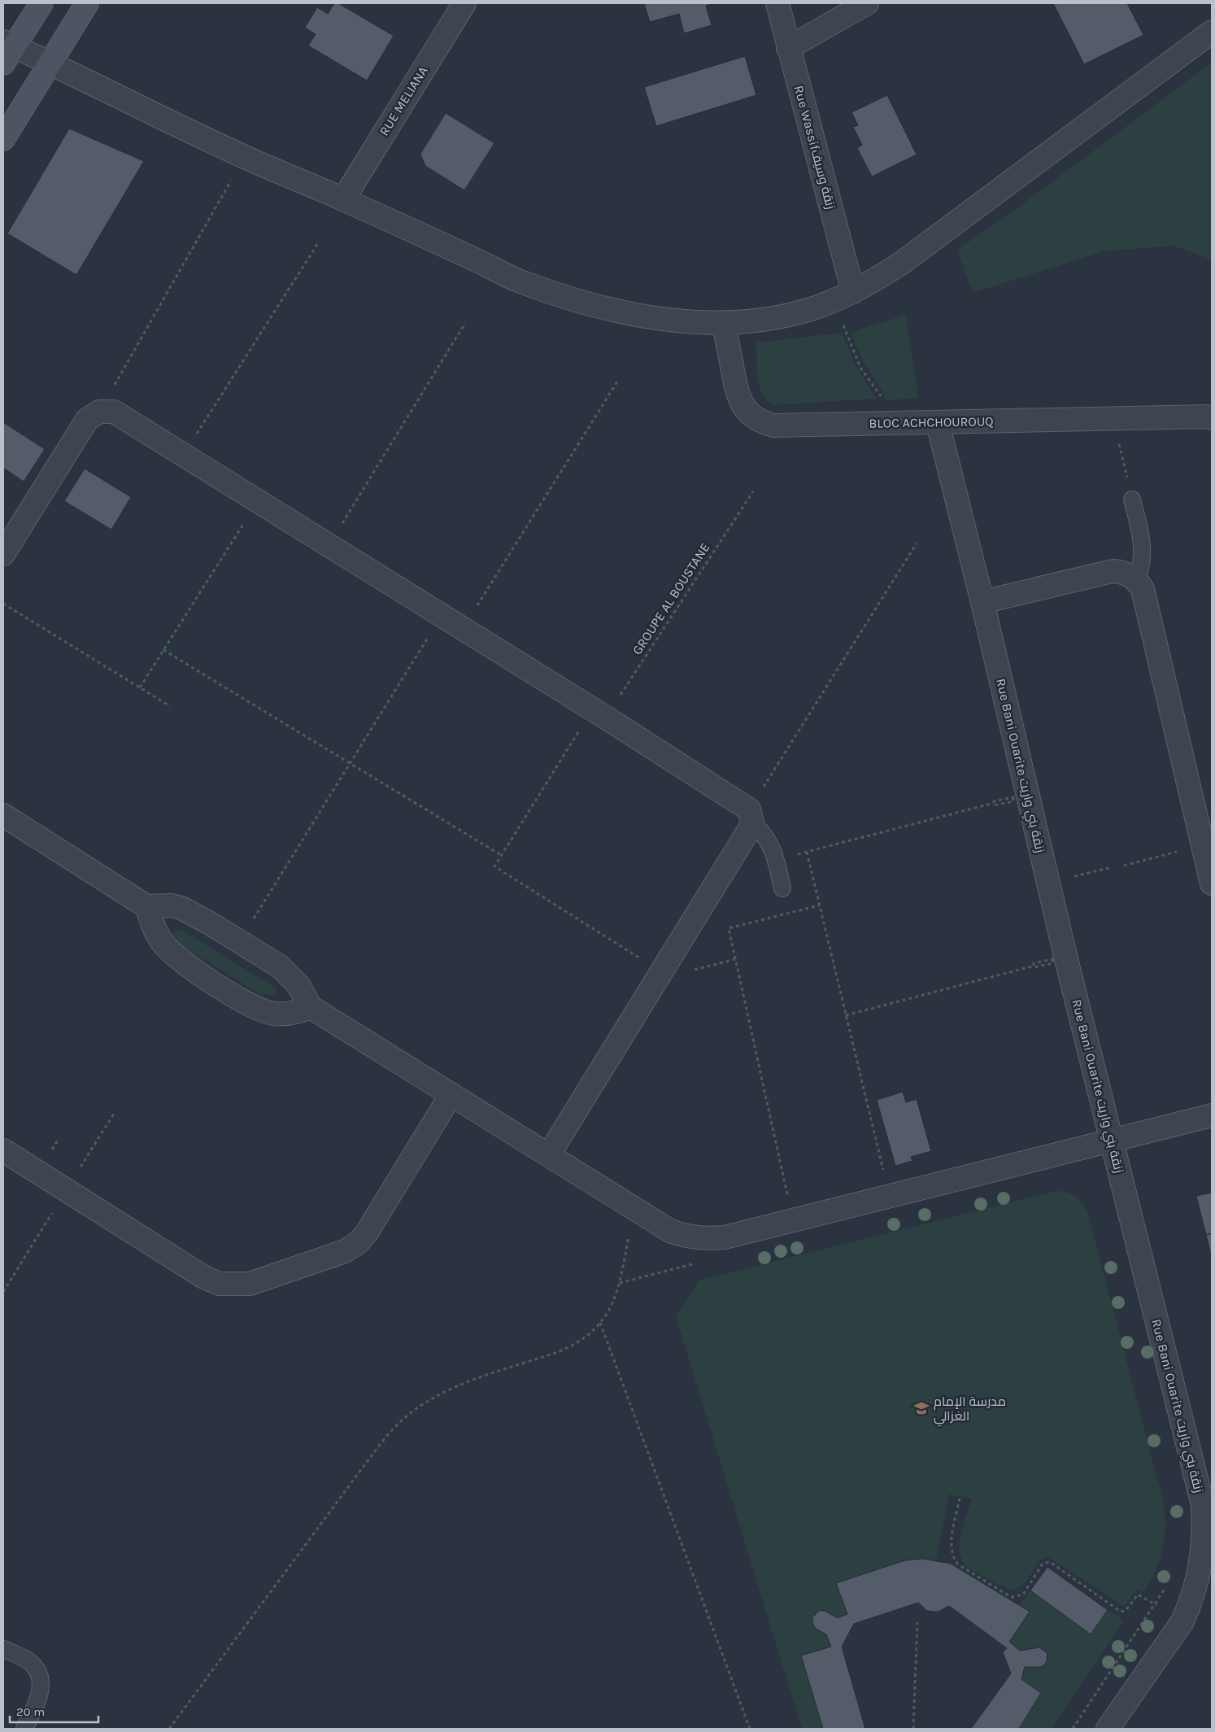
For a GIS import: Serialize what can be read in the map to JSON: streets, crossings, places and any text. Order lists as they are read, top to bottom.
{
  "streets": {
    "street": [
      "RUE MELIANA",
      "Rue Wassifزنقة وسيف",
      "BLOC ACHCHOUROUQ",
      "Rue Bani Ouarite زنقة بني واريت"
    ],
    "path": ["GROUPE AL BOUSTANE"]
  },
  "crossings": [
    ["BLOC ACHCHOUROUQ", "Rue Bani Ouarite زنقة بني واريت"]
  ],
  "places": {
    "school or university": ["مدرسة الإمام الغزالي"]
  },
  "scale_bar": "20 m"
}
